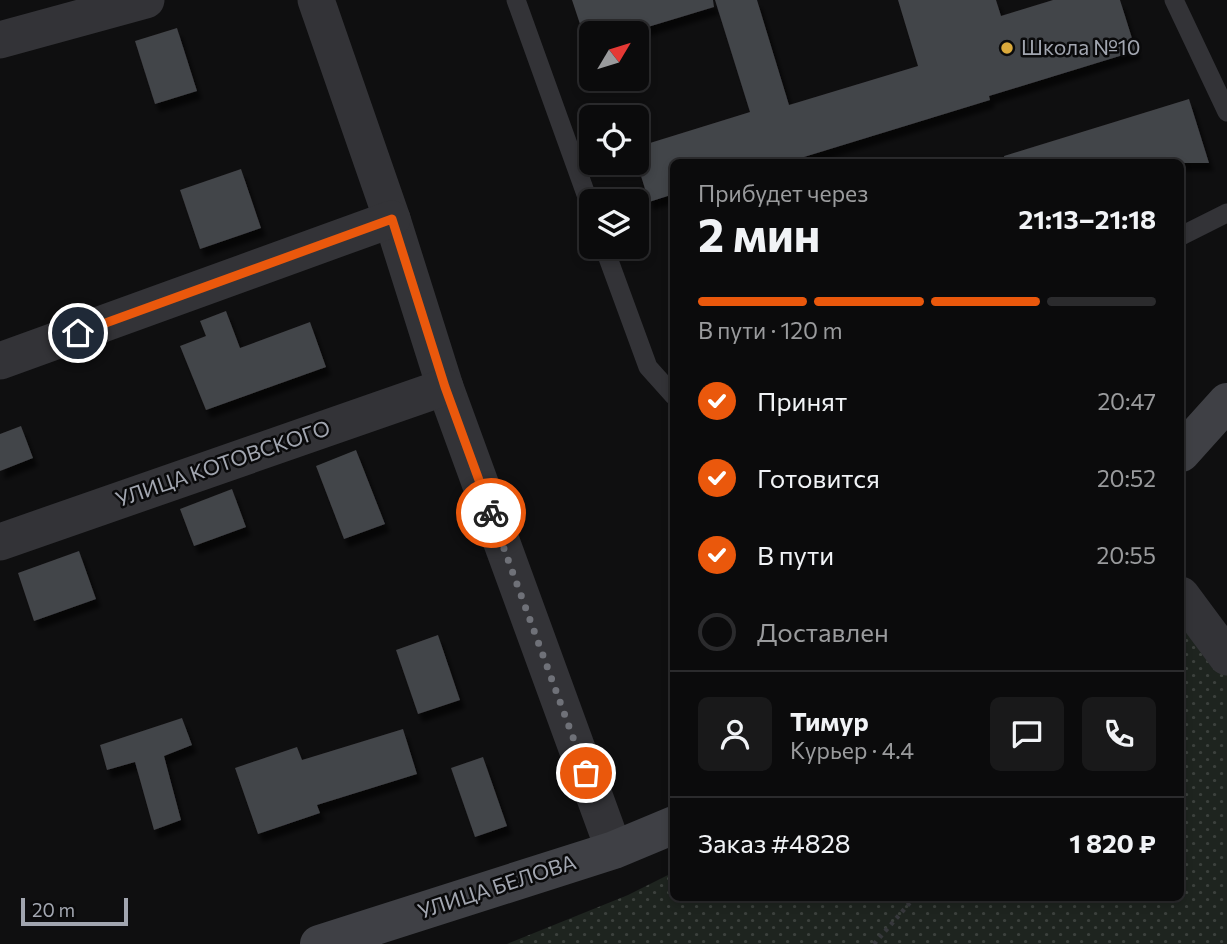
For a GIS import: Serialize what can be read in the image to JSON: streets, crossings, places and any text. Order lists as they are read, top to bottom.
{
  "streets": {
    "main road": ["УЛИЦА БЕЛОВА"],
    "street": ["УЛИЦА КОТОВСКОГО"]
  },
  "places": ["Школа №10"],
  "scale_bar": "20 m",
  "north": "top right",
  "page": {
    "heading": ["2 мин", "Прибудет через", "21:13–21:18"],
    "panel": [
      "Тимур",
      "Курьер · 4.4",
      "Заказ #4828",
      "1 820 ₽"
    ],
    "bar": "В пути · 120 m",
    "list": [
      ["Принят", "20:47"],
      ["Готовится", "20:52"],
      ["В пути", "20:55"],
      "Доставлен"
    ],
    "scale": "20 m"
  }
}
